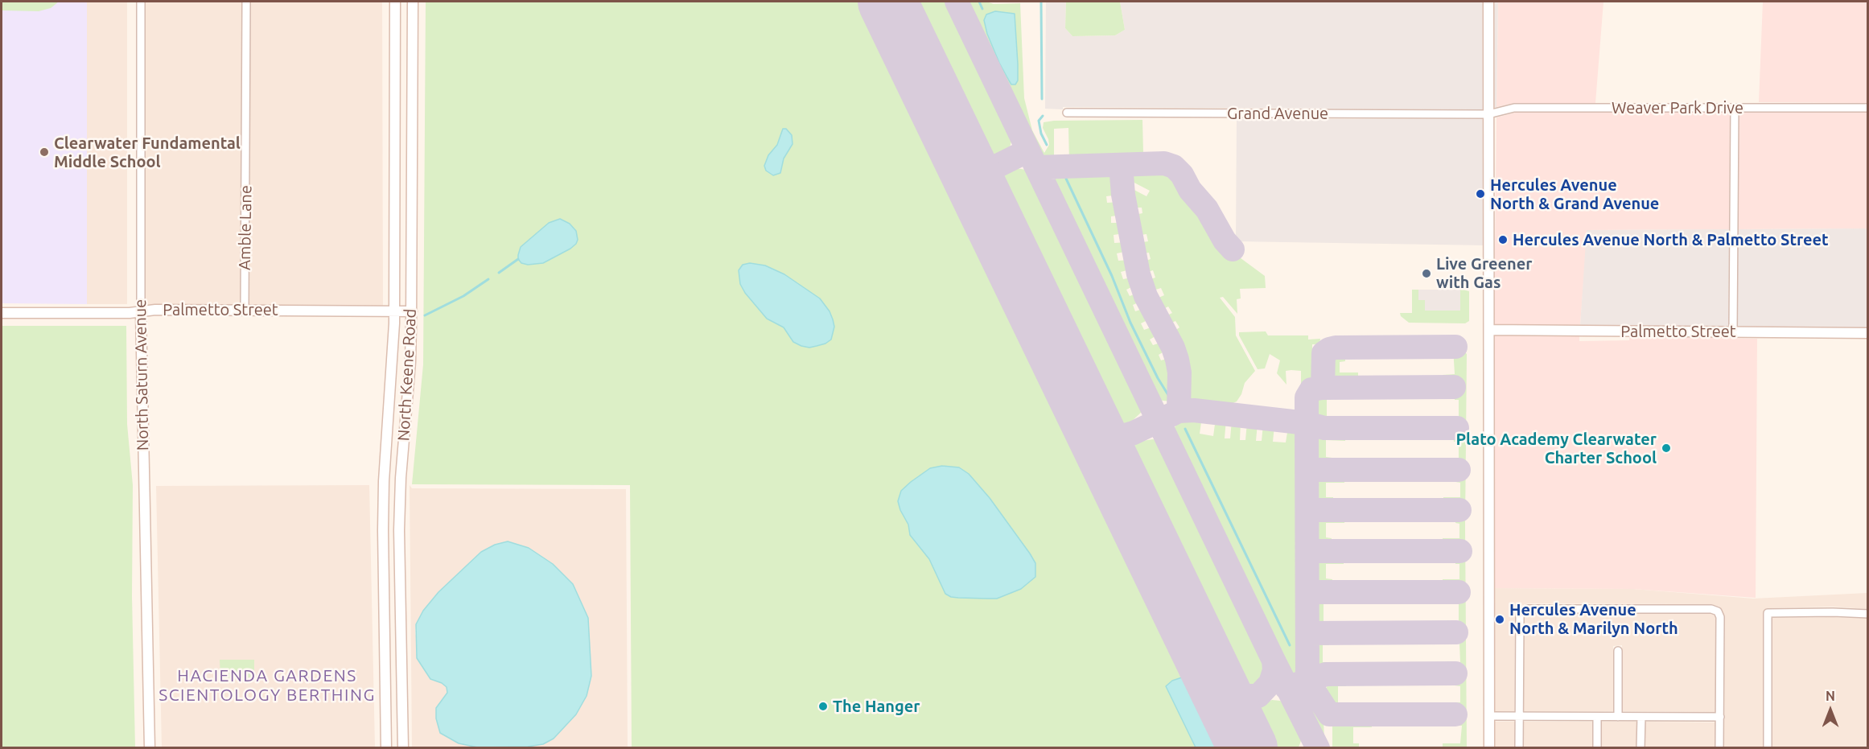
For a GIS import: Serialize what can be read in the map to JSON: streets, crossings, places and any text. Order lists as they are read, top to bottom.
{
  "streets": {
    "street": [
      "Weaver Park Drive",
      "Grand Avenue",
      "Amble Lane",
      "Palmetto Street",
      "North Saturn Avenue",
      "North Keene Road"
    ]
  },
  "crossings": [
    ["Weaver Park Drive", "Grand Avenue"],
    ["Amble Lane", "Palmetto Street"],
    ["Palmetto Street", "North Saturn Avenue"],
    ["Palmetto Street", "North Keene Road"]
  ],
  "districts": ["HACIENDA GARDENS SCIENTOLOGY BERTHING"],
  "places": [
    "Clearwater Fundamental Middle School",
    "Hercules Avenue North & Grand Avenue",
    "Hercules Avenue North & Palmetto Street",
    "Live Greener with Gas",
    "Plato Academy Clearwater Charter School",
    "Hercules Avenue North & Marilyn North",
    "The Hanger"
  ],
  "north": "top"
}
